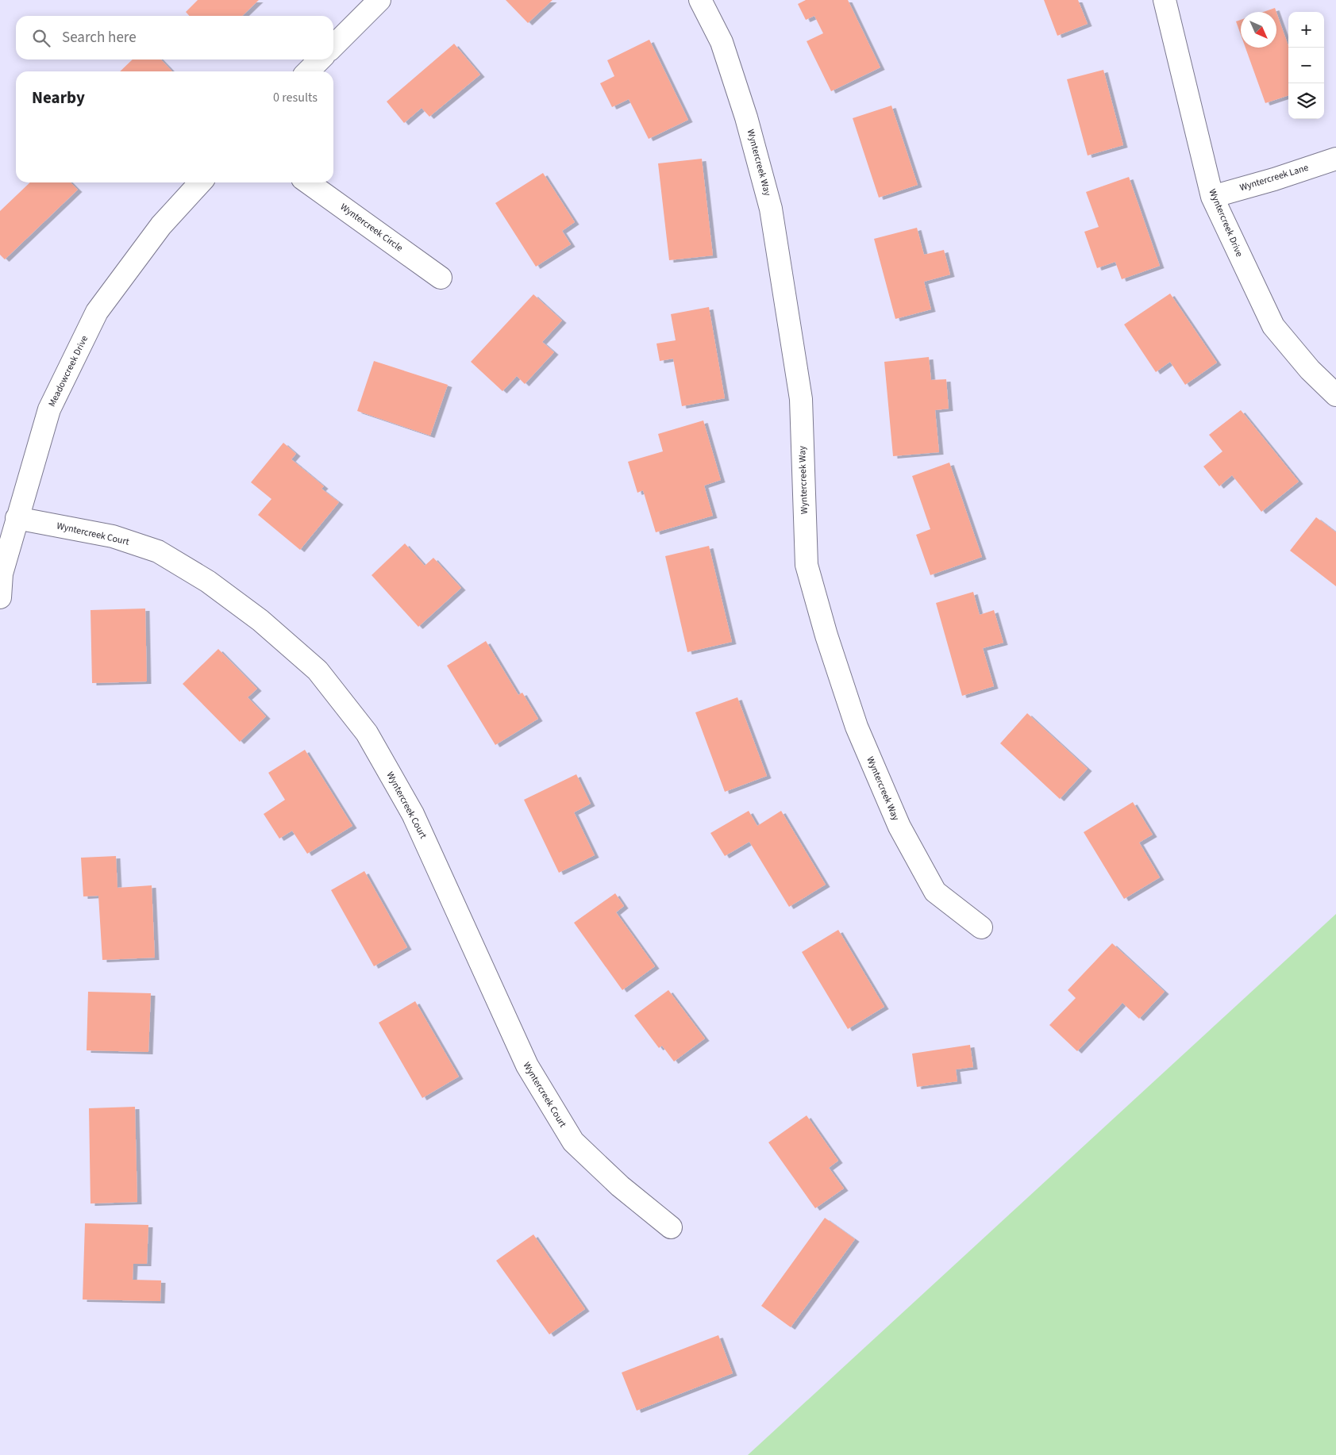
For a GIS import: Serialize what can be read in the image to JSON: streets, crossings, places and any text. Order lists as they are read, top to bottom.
{
  "streets": {
    "street": [
      "Wyntercreek Way",
      "Wyntercreek Lane",
      "Wyntercreek Drive",
      "Wyntercreek Circle",
      "Meadowcreek Drive",
      "Wyntercreek Court"
    ]
  },
  "crossings": [
    ["Wyntercreek Lane", "Wyntercreek Drive"],
    ["Meadowcreek Drive", "Wyntercreek Court"]
  ],
  "north": "bottom right",
  "page": {
    "map_buttons": ["+", "−"],
    "search": "Search here",
    "heading": ["Nearby", "0 results"]
  }
}
